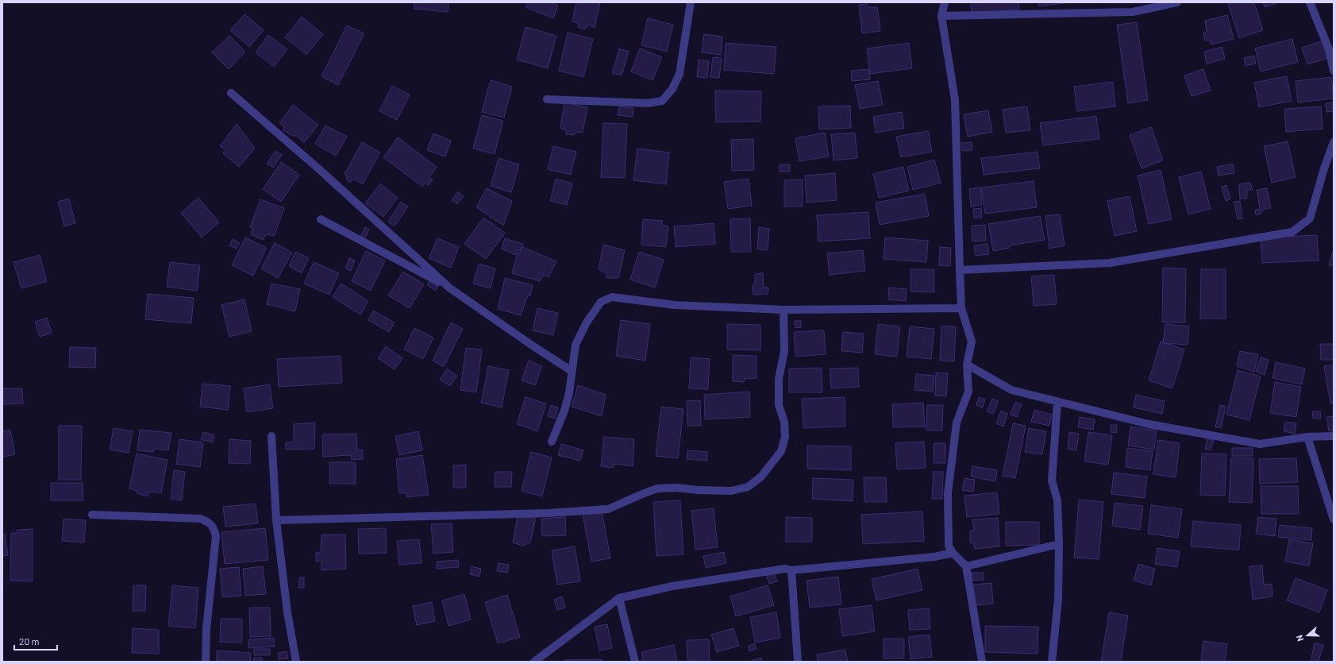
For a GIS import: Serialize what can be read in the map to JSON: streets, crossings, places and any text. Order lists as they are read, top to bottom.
{
  "scale_bar": "20 m",
  "north": "left"
}
